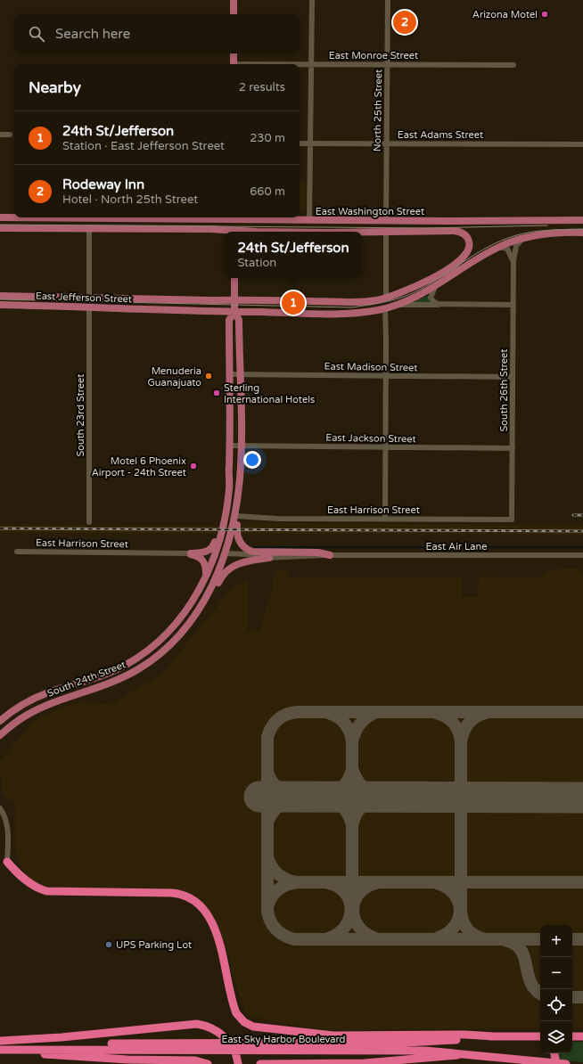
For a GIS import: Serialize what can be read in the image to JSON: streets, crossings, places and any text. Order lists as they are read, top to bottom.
{
  "streets": {
    "highway": ["East Sky Harbor Boulevard"],
    "main road": ["East Washington Street", "East Jefferson Street", "South 24th Street"],
    "street": [
      "East Monroe Street",
      "North 25th Street",
      "East Adams Street",
      "East Madison Street",
      "South 26th Street",
      "South 23rd Street",
      "East Jackson Street",
      "East Harrison Street",
      "East Air Lane"
    ]
  },
  "crossings": [
    ["East Monroe Street", "North 25th Street"],
    ["North 25th Street", "East Adams Street"],
    ["North 25th Street", "East Washington Street"],
    ["East Washington Street", "East Jefferson Street"],
    ["East Jefferson Street", "South 26th Street"],
    ["East Jefferson Street", "South 23rd Street"],
    ["East Jefferson Street", "South 24th Street"],
    ["East Madison Street", "South 26th Street"],
    ["East Madison Street", "South 24th Street"],
    ["South 26th Street", "East Jackson Street"],
    ["South 26th Street", "East Harrison Street"],
    ["East Jackson Street", "South 24th Street"],
    ["East Harrison Street", "South 24th Street"],
    ["East Air Lane", "South 24th Street"]
  ],
  "places": [
    "Arizona Motel",
    "Menuderia Guanajuato",
    "Sterling International Hotels",
    "Motel 6 Phoenix Airport - 24th Street",
    "UPS Parking Lot"
  ],
  "page": {
    "pins": ["2", "1"],
    "search": "Search here",
    "heading": ["Nearby", "2 results"],
    "list": [
      {
        "mark": "1",
        "name": "24th St/Jefferson",
        "note": "Station · East Jefferson Street",
        "value": "230 m"
      },
      {
        "mark": "2",
        "name": "Rodeway Inn",
        "note": "Hotel · North 25th Street",
        "value": "660 m"
      }
    ],
    "popup": ["24th St/Jefferson", "Station"],
    "map_buttons": ["+", "−"]
  }
}
